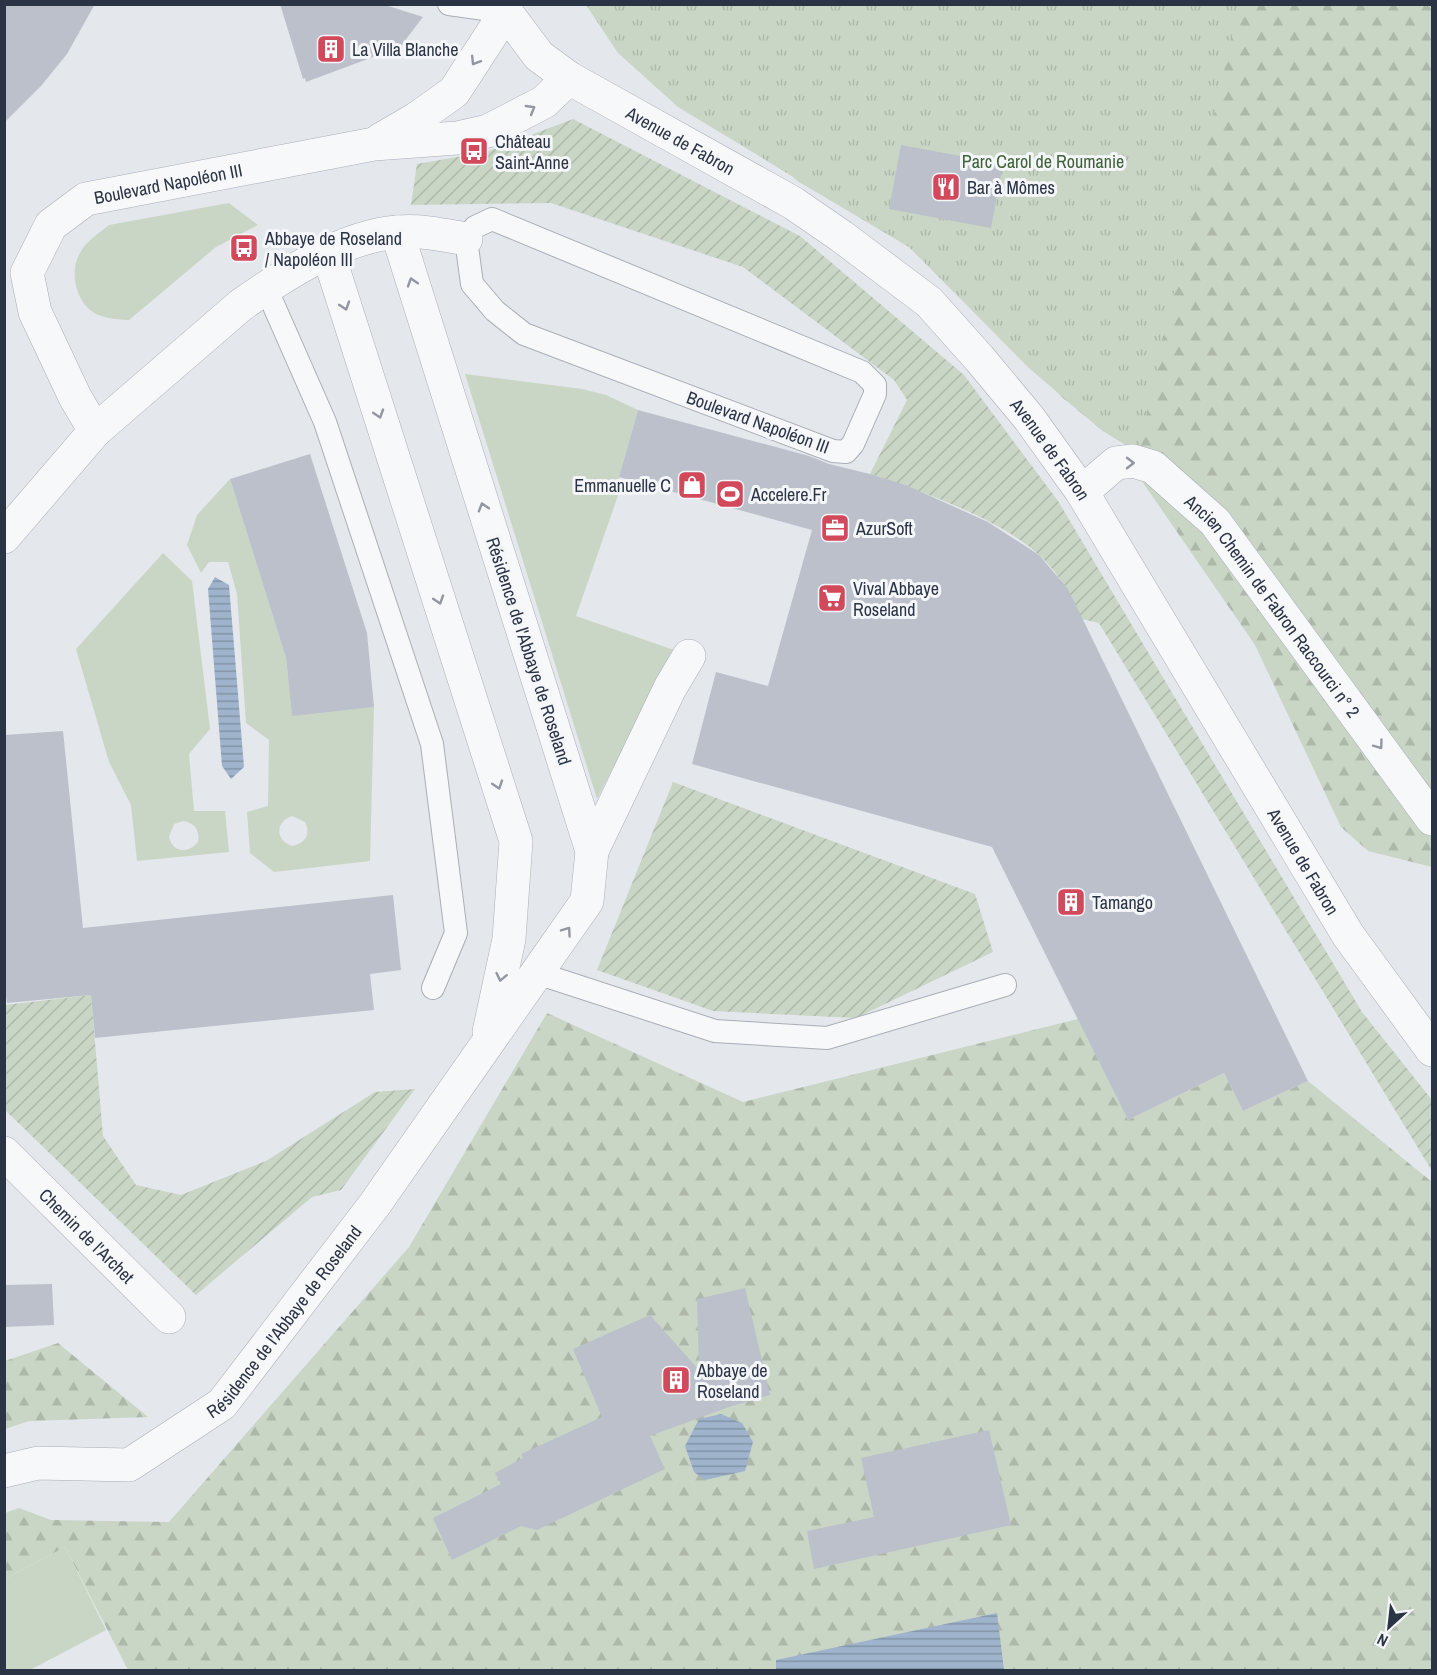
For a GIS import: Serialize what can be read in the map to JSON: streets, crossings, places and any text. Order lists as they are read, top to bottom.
{
  "streets": {
    "street": [
      "Avenue de Fabron",
      "Boulevard Napoléon III",
      "Ancien Chemin de Fabron Raccourci n° 2",
      "Résidence de l'Abbaye de Roseland",
      "Chemin de l'Archet"
    ]
  },
  "crossings": [
    ["Avenue de Fabron", "Boulevard Napoléon III"],
    ["Avenue de Fabron", "Ancien Chemin de Fabron Raccourci n° 2"]
  ],
  "one_way": ["Ancien Chemin de Fabron Raccourci n° 2"],
  "parks": ["Parc Carol de Roumanie"],
  "places": {
    "building": ["La Villa Blanche", "Tamango", "Abbaye de Roseland"],
    "bus stop": ["Château Saint-Anne", "Abbaye de Roseland / Napoléon III"],
    "restaurant": ["Bar à Mômes"],
    "shop": ["Emmanuelle C"],
    "sports": ["Accelere.Fr"],
    "office": ["AzurSoft"],
    "supermarket": ["Vival Abbaye Roseland"]
  },
  "north": "bottom left"
}
